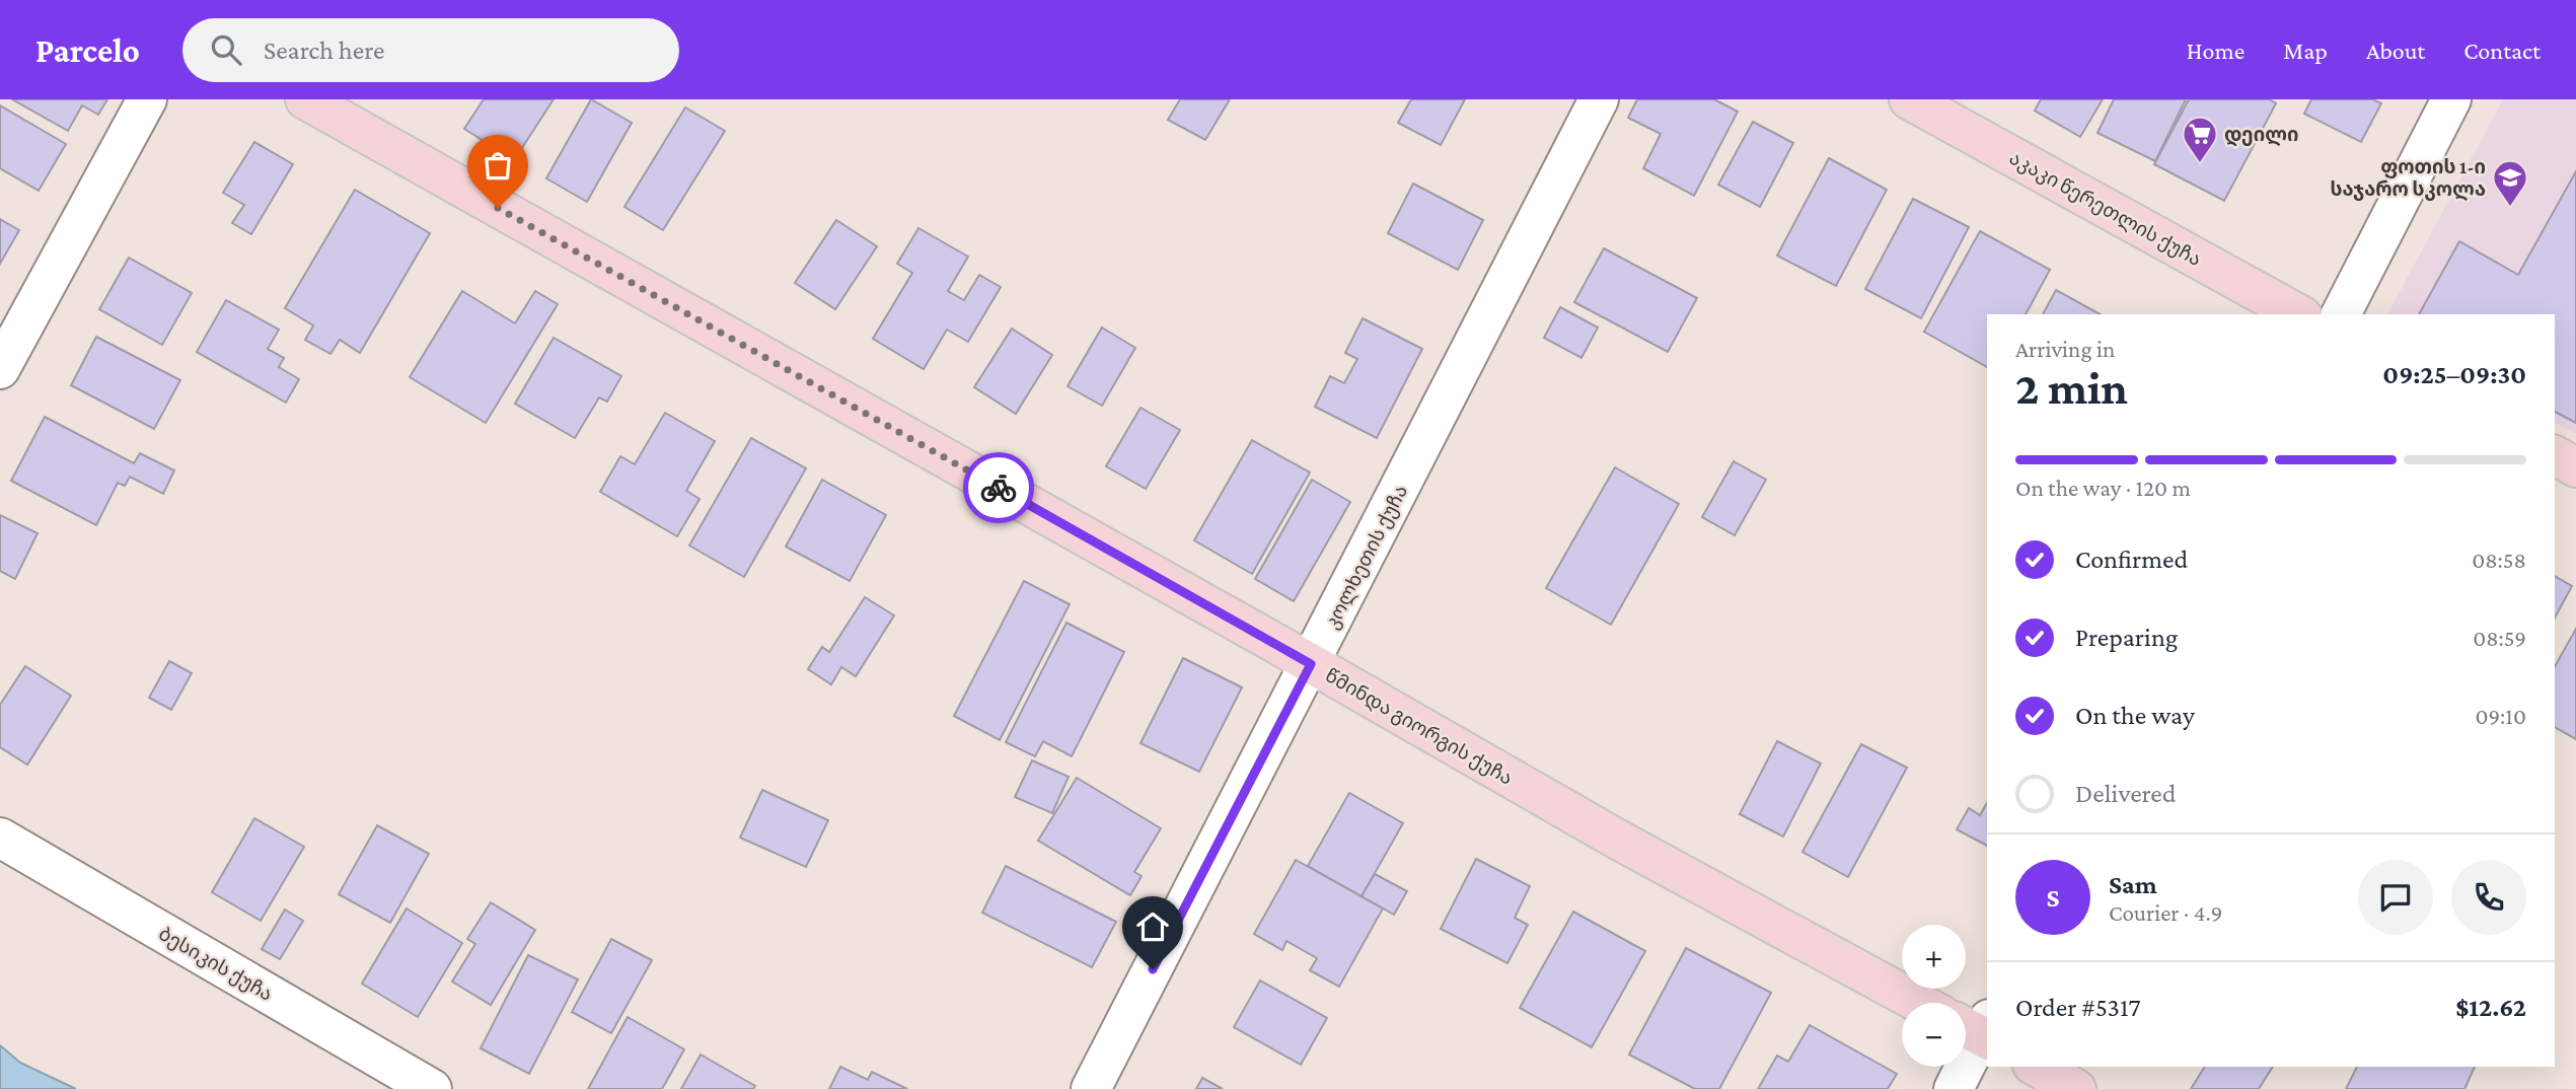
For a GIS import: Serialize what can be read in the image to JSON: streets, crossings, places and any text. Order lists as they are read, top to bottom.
{
  "streets": {
    "main road": ["აკაკი წერეთლის ქუჩა", "წმინდა გიორგის ქუჩა"],
    "street": ["კოლხეთის ქუჩა", "ბესიკის ქუჩა"]
  },
  "crossings": [
    ["კოლხეთის ქუჩა", "წმინდა გიორგის ქუჩა"]
  ],
  "places": {
    "supermarket": ["დეილი"],
    "school or university": ["ფოთის 1-ი საჯარო სკოლა"]
  },
  "page": {
    "header": "Parcelo",
    "search": "Search here",
    "nav": [
      "Home",
      "Map",
      "About",
      "Contact"
    ],
    "heading": ["2 min", "Arriving in", "09:25–09:30"],
    "panel": [
      "Sam",
      "Courier · 4.9",
      "Order #5317",
      "$12.62"
    ],
    "bar": "On the way · 120 m",
    "list": [
      ["Confirmed", "08:58"],
      ["Preparing", "08:59"],
      ["On the way", "09:10"],
      "Delivered"
    ],
    "round": "S",
    "map_buttons": ["+", "−"]
  }
}
